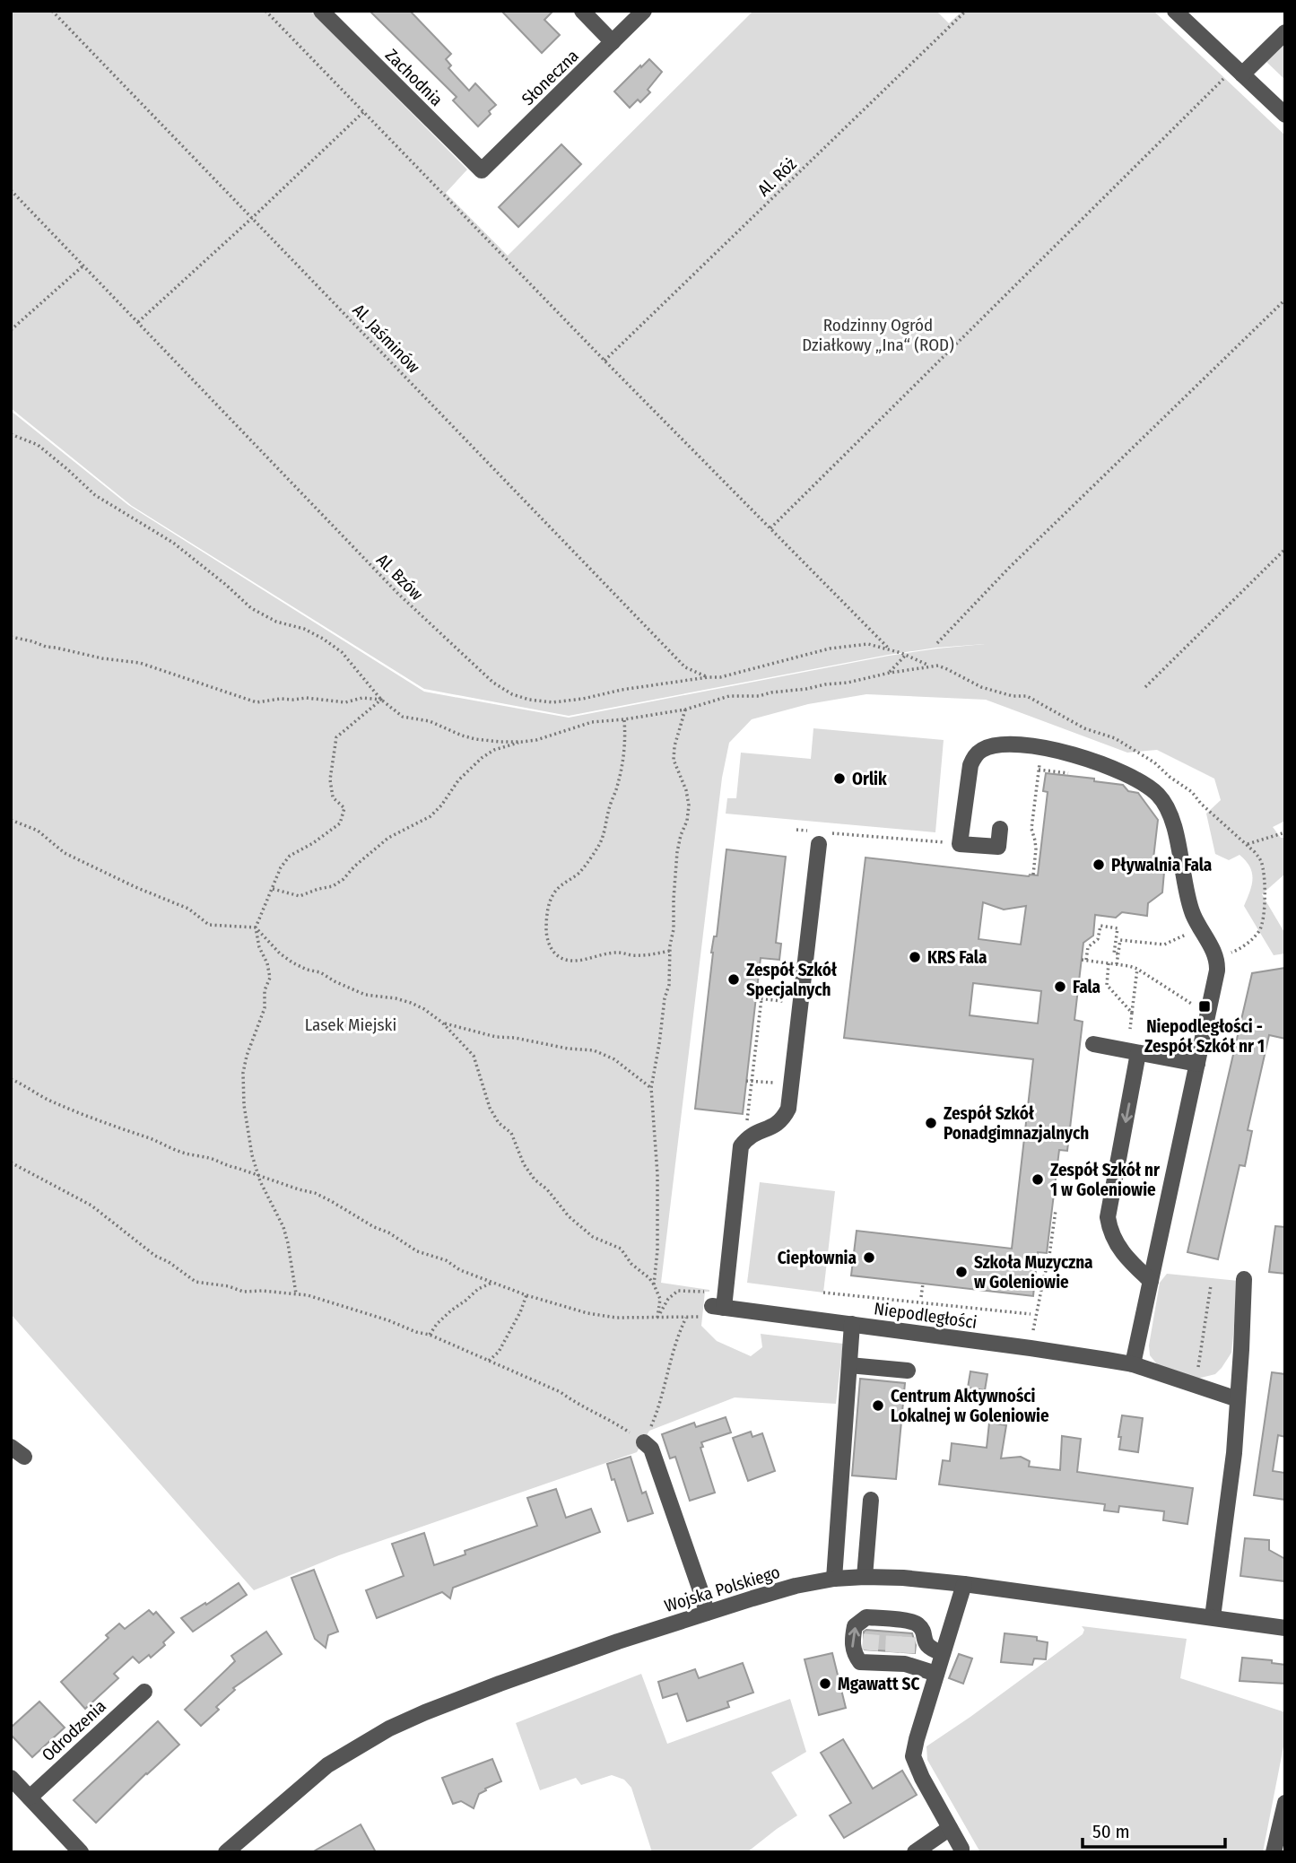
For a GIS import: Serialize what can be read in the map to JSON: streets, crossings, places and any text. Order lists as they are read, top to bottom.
{
  "streets": {
    "street": [
      "Zachodnia",
      "Słoneczna",
      "Niepodległości",
      "Wojska Polskiego",
      "Odrodzenia"
    ],
    "path": ["Al. Róż", "Al. Jaśminów", "Al. Bzów"]
  },
  "crossings": [
    ["Zachodnia", "Słoneczna"],
    ["Al. Jaśminów", "Al. Bzów"]
  ],
  "parks": ["Rodzinny Ogród Działkowy „Ina“ (ROD)", "Lasek Miejski"],
  "places": {
    "other": [
      "Orlik",
      "Pływalnia Fala",
      "KRS Fala",
      "Zespół Szkół Specjalnych",
      "Fala",
      "Zespół Szkół Ponadgimnazjalnych",
      "Zespół Szkół nr 1 w Goleniowie",
      "Ciepłownia",
      "Szkoła Muzyczna w Goleniowie",
      "Centrum Aktywności Lokalnej w Goleniowie",
      "Mgawatt SC"
    ],
    "transit": ["Niepodległości - Zespół Szkół nr 1"]
  },
  "scale_bar": "50 m"
}
